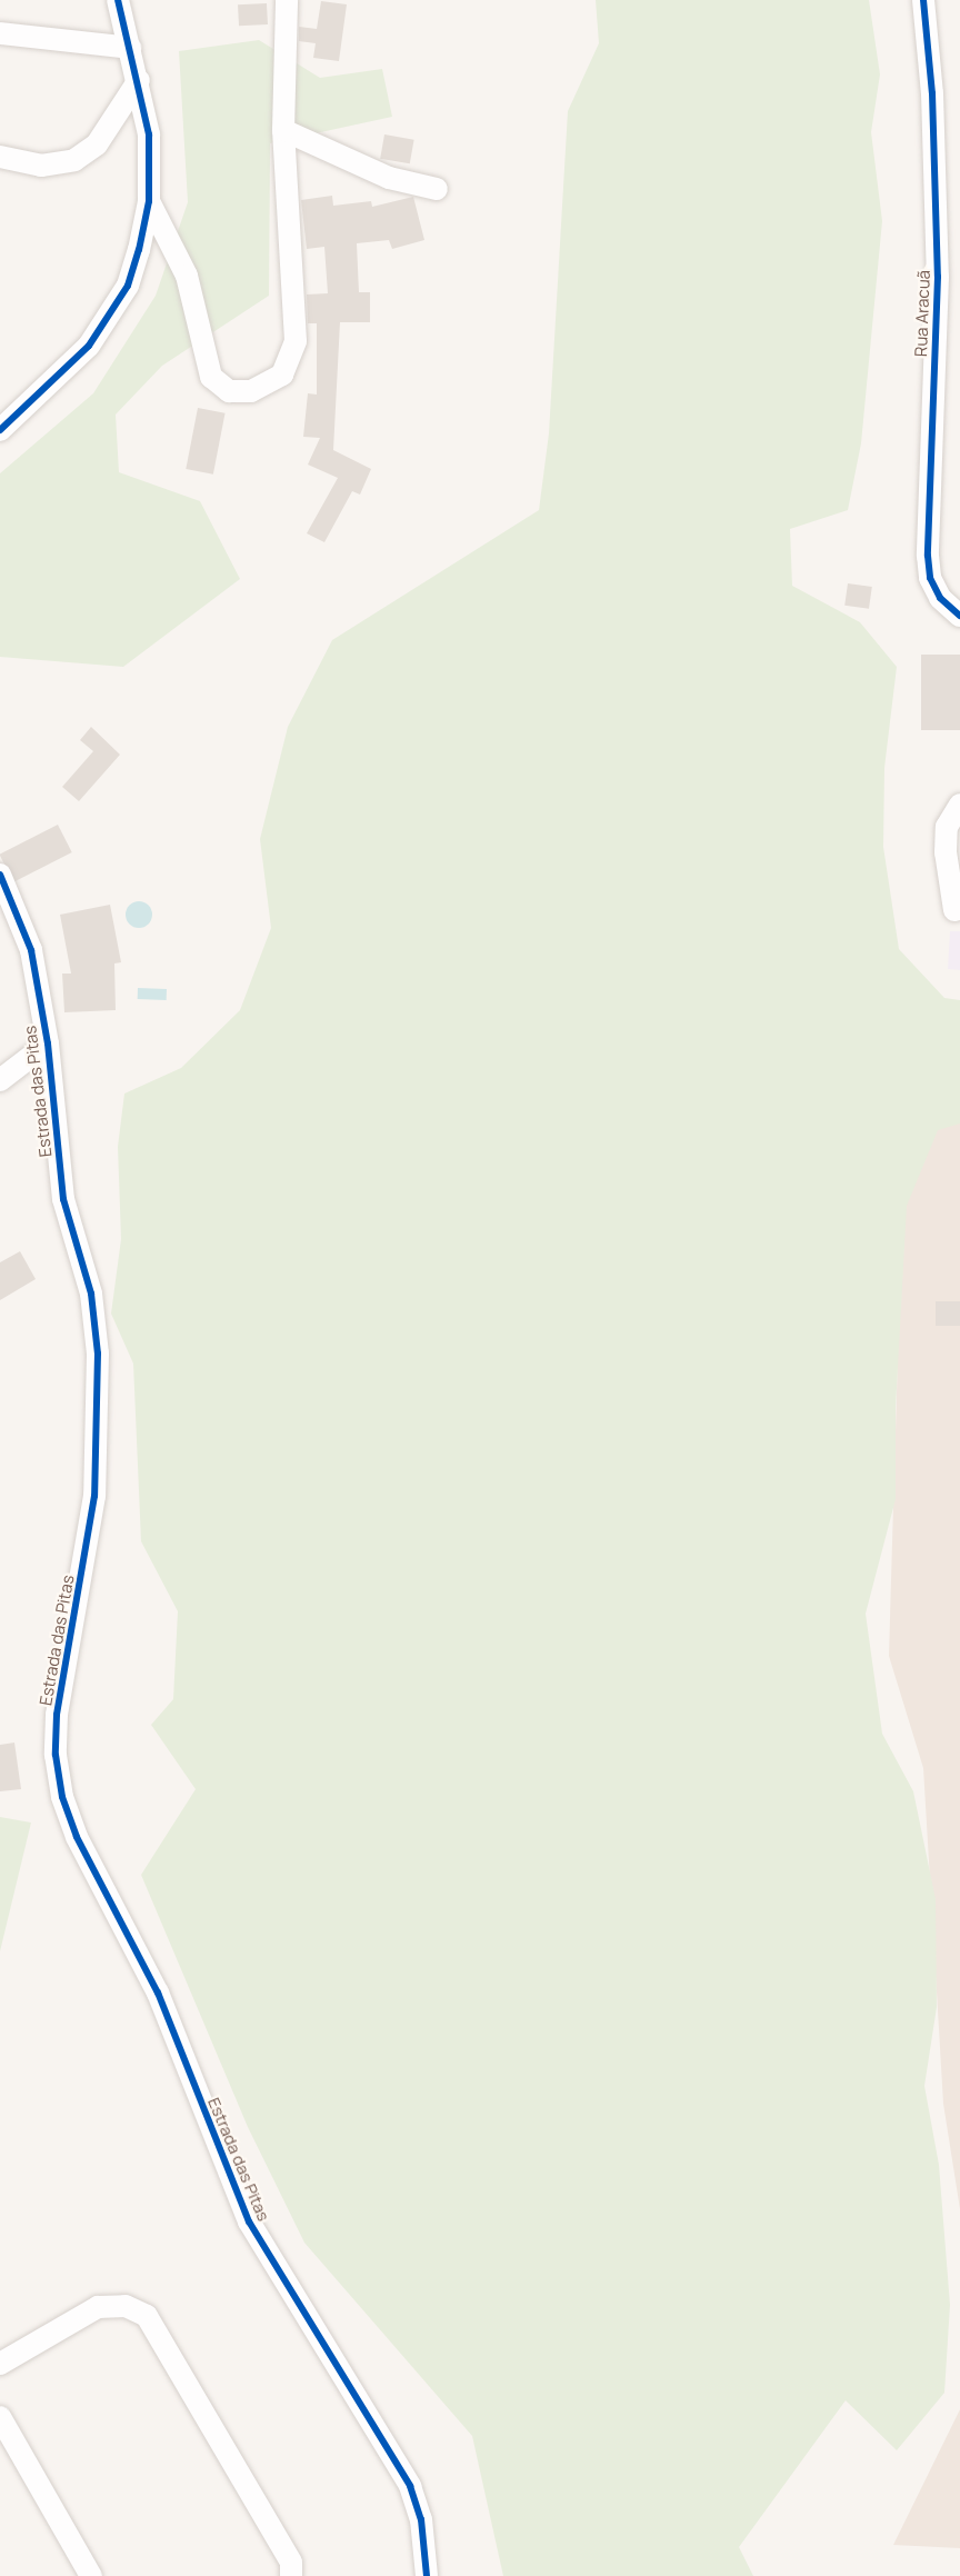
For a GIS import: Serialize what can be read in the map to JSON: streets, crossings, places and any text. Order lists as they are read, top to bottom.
{
  "streets": {
    "street": ["Rua Aracuã", "Estrada das Pitas"]
  }
}
